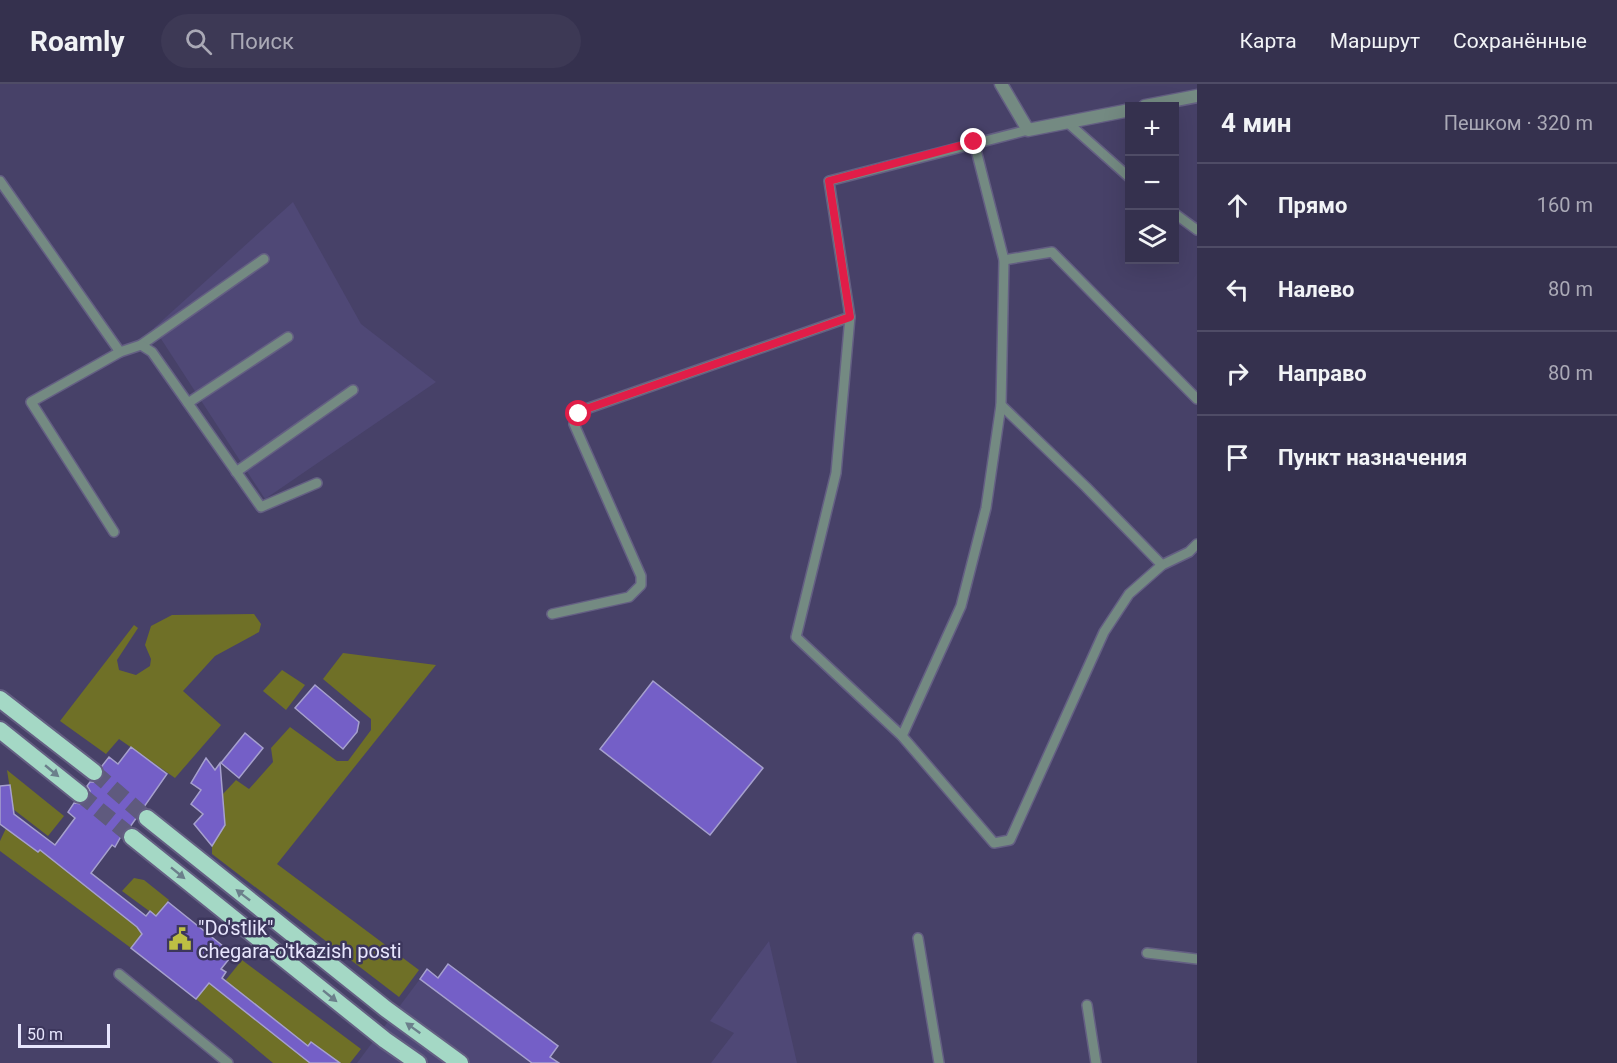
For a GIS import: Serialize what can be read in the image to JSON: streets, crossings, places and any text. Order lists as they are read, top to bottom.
{
  "places": {
    "public building": ["\"Do'stlik\" chegara-o'tkazish posti"]
  },
  "scale_bar": "50 m",
  "page": {
    "header": "Roamly",
    "search": "Поиск",
    "nav": ["Карта", "Маршрут", "Сохранённые"],
    "heading": ["4 мин", "Пешком · 320 m"],
    "map_buttons": ["+", "−"],
    "list": [
      ["Прямо", "160 m"],
      ["Налево", "80 m"],
      ["Направо", "80 m"],
      "Пункт назначения"
    ],
    "scale": "50 m"
  }
}
